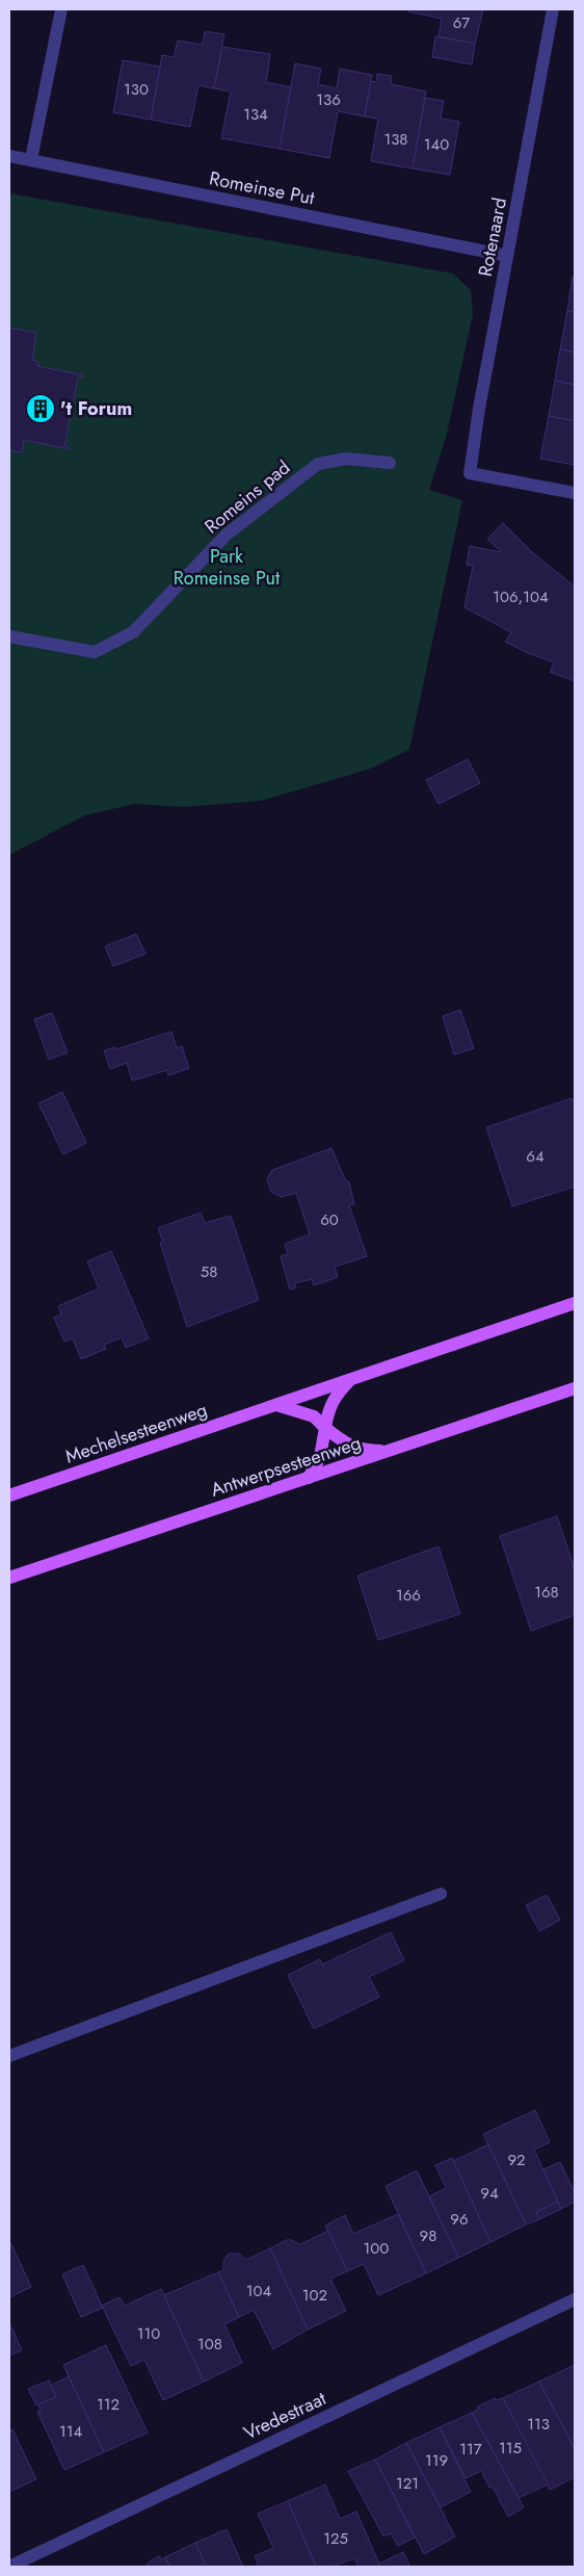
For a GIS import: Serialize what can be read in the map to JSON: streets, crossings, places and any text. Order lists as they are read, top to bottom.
{
  "streets": {
    "main road": ["Mechelsesteenweg", "Antwerpsesteenweg"],
    "street": [
      "Romeinse Put",
      "Rotenaard",
      "Romeins pad",
      "Vredestraat"
    ]
  },
  "crossings": [
    ["Romeinse Put", "Rotenaard"],
    ["Mechelsesteenweg", "Antwerpsesteenweg"]
  ],
  "parks": ["Park Romeinse Put"],
  "places": {
    "building": ["'t Forum"]
  },
  "house_numbers": [
    "67",
    "130",
    "136",
    "134",
    "138",
    "140",
    "106,104",
    "64",
    "60",
    "58",
    "168",
    "166",
    "92",
    "94",
    "96",
    "98",
    "100",
    "104",
    "102",
    "110",
    "108",
    "112",
    "113",
    "114",
    "115",
    "117",
    "119",
    "121",
    "125"
  ]
}
